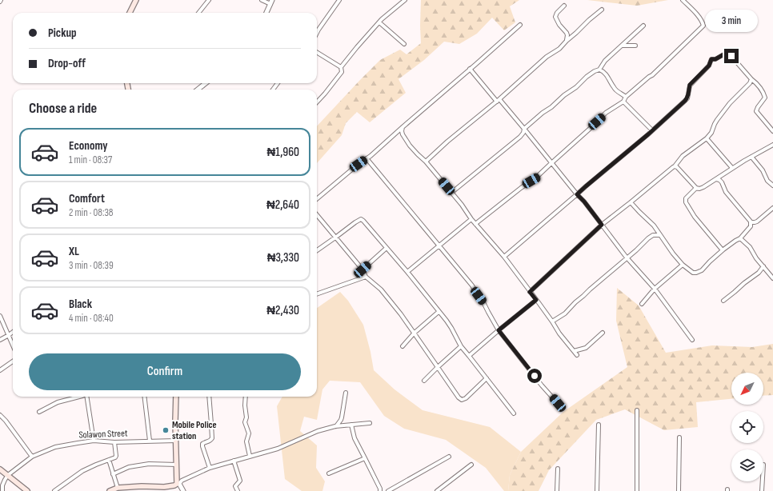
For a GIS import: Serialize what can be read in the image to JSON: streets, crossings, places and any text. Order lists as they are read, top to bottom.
{
  "streets": {
    "street": ["Solawon Street"]
  },
  "places": ["Mobile Police station"],
  "north": "bottom left",
  "page": {
    "bubble": "3 min",
    "banner": ["Pickup", "Drop-off"],
    "heading": "Choose a ride",
    "list": [
      {
        "name": "Economy",
        "note": "1 min · 08:37",
        "value": "₦1,960"
      },
      {
        "name": "Comfort",
        "note": "2 min · 08:38",
        "value": "₦2,640"
      },
      {
        "name": "XL",
        "note": "3 min · 08:39",
        "value": "₦3,330"
      },
      {
        "name": "Black",
        "note": "4 min · 08:40",
        "value": "₦2,430"
      }
    ],
    "buttons": "Confirm"
  }
}
